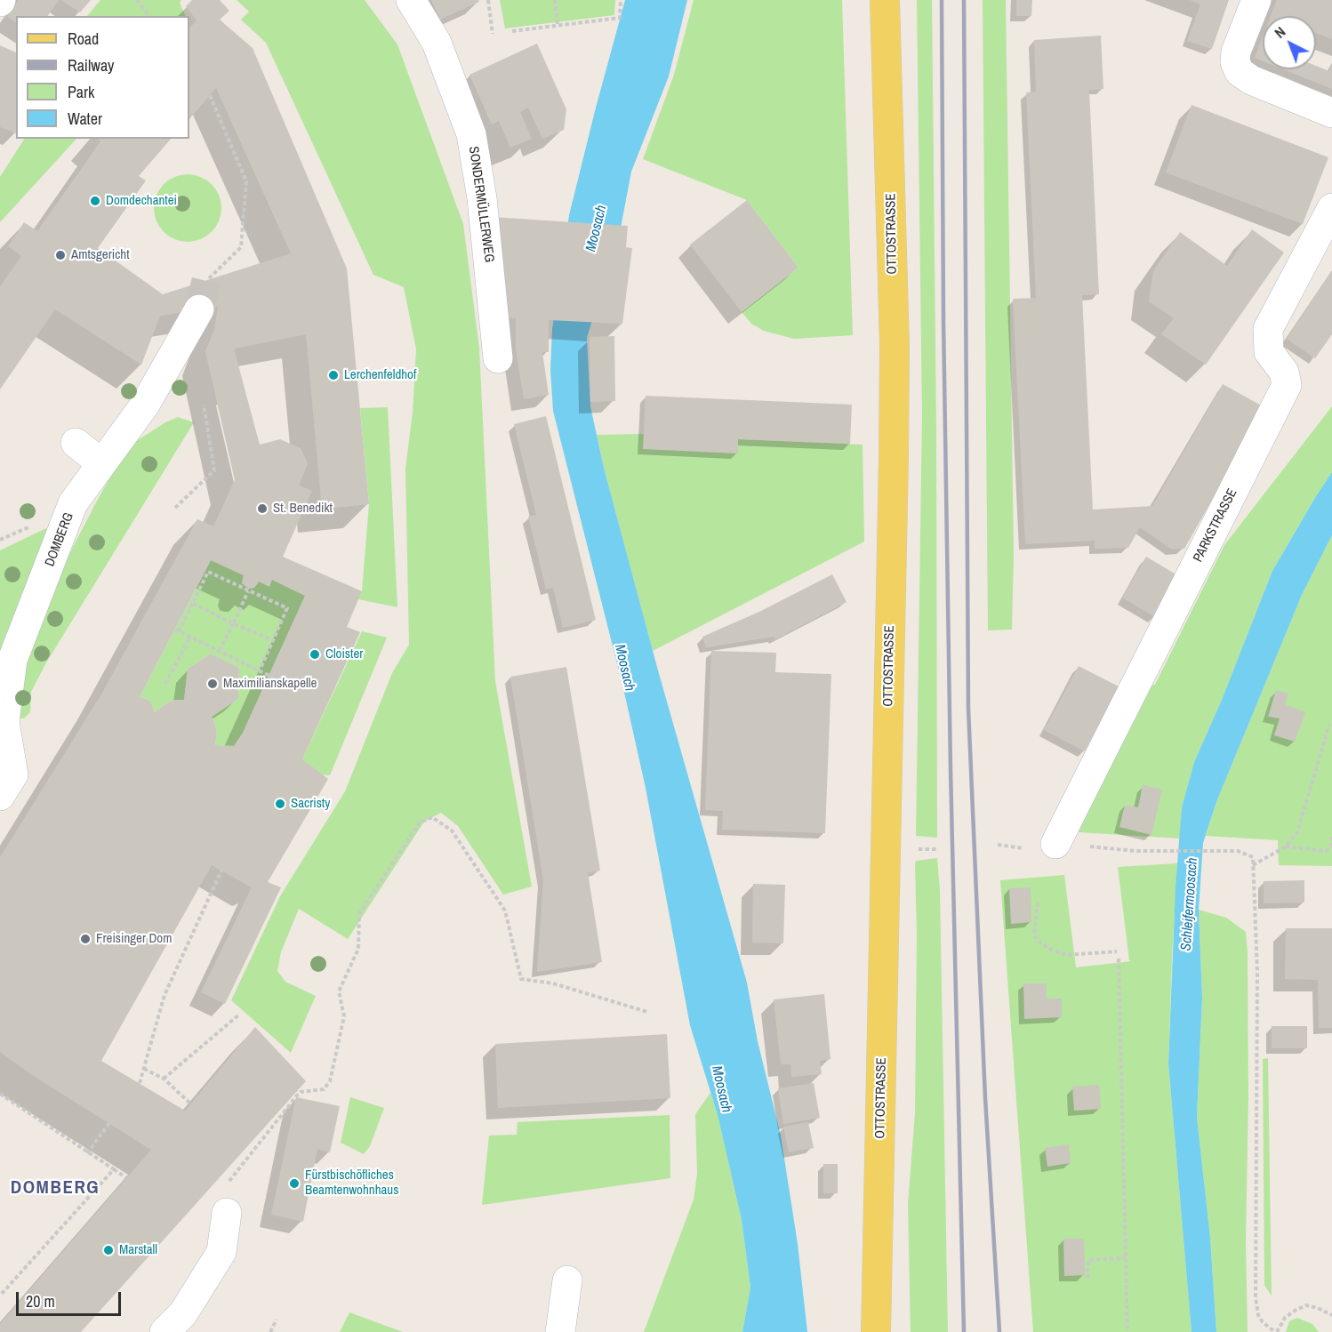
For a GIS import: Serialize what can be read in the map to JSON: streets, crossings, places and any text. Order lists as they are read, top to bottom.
{
  "streets": {
    "main road": ["OTTOSTRASSE"],
    "street": ["SONDERMÜLLERWEG", "PARKSTRASSE", "DOMBERG"]
  },
  "districts": ["DOMBERG"],
  "water": ["Moosach", "Schleifermoosach"],
  "places": [
    "Domdechantei",
    "Amtsgericht",
    "Lerchenfeldhof",
    "St. Benedikt",
    "Cloister",
    "Maximilianskapelle",
    "Sacristy",
    "Freisinger Dom",
    "Fürstbischöfliches Beamtenwohnhaus",
    "Marstall"
  ],
  "legend": [
    "Road",
    "Railway",
    "Park",
    "Water"
  ],
  "scale_bar": "20 m",
  "north": "top left"
}
